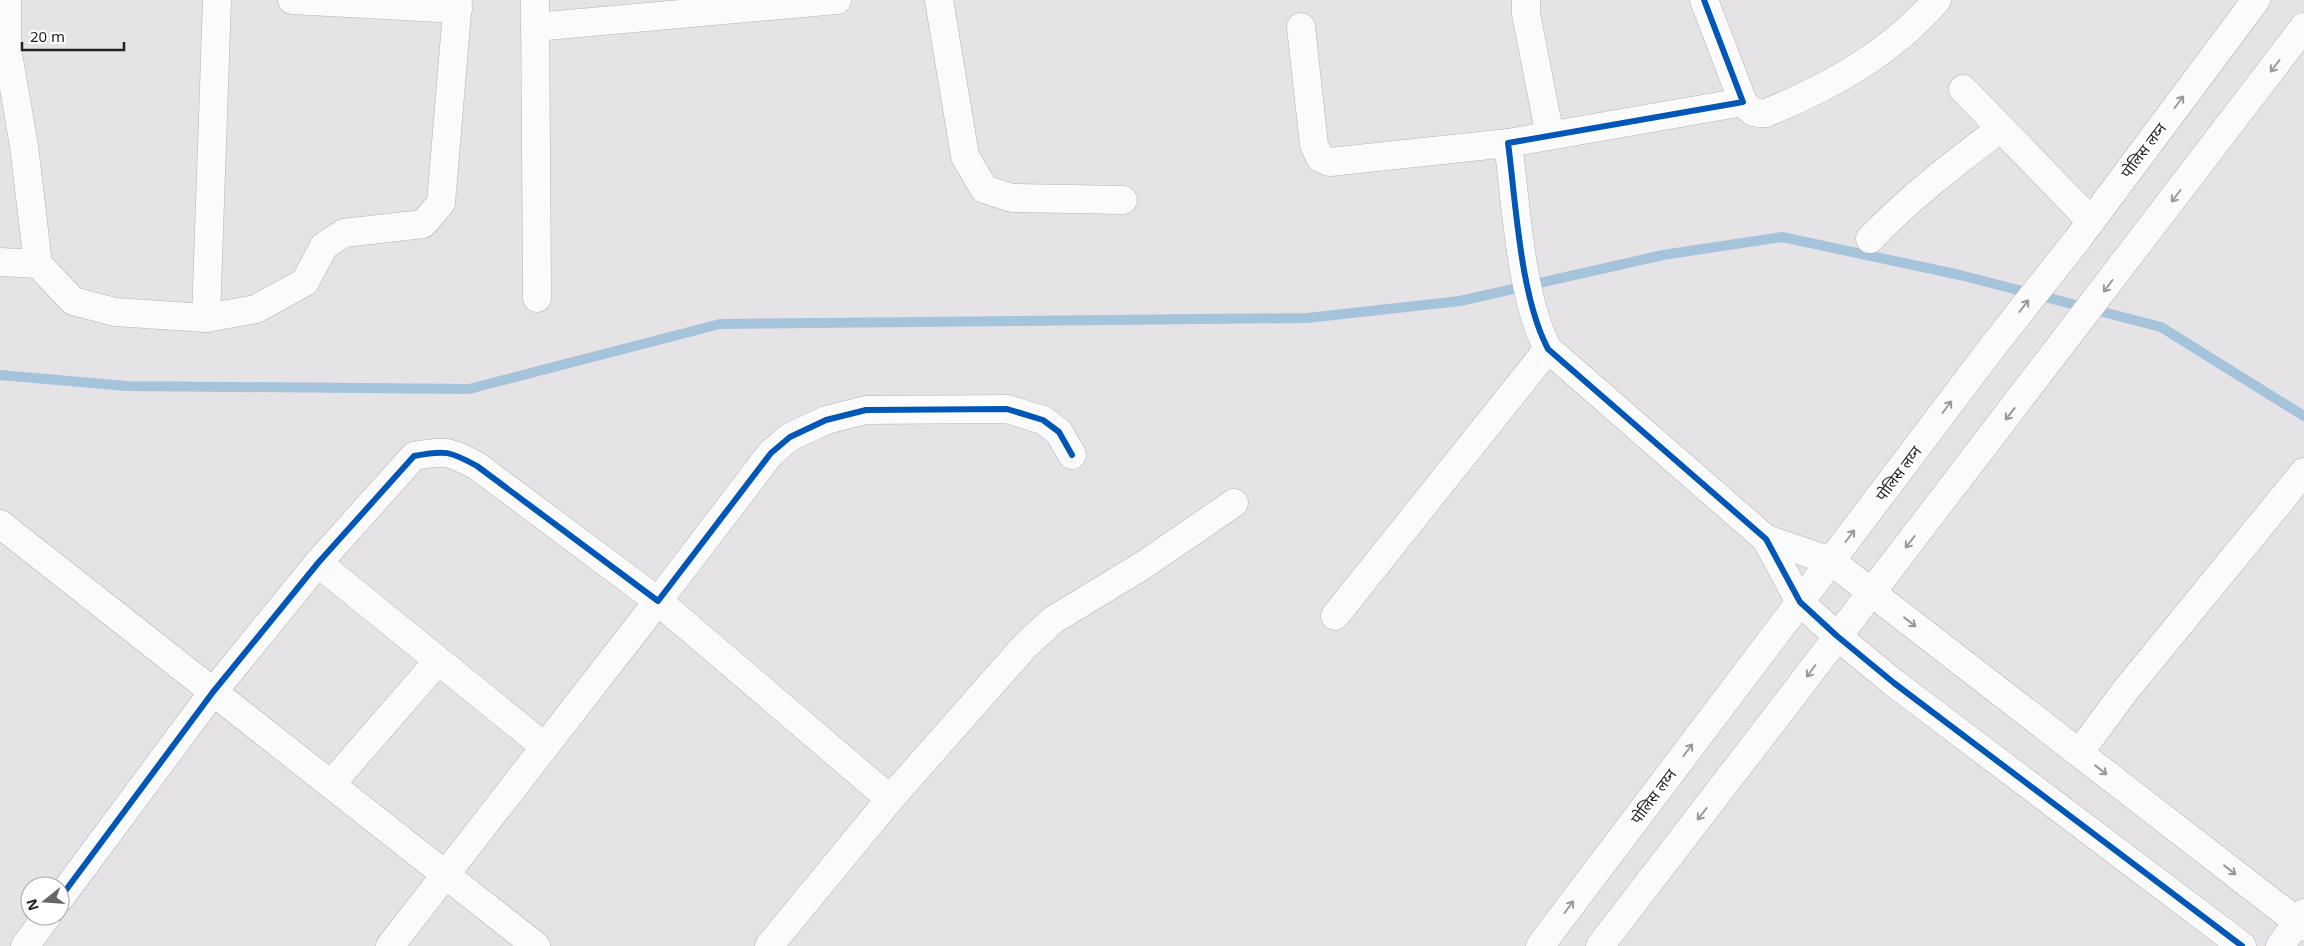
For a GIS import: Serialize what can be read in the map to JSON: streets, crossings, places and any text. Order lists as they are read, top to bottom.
{
  "streets": {
    "street": ["पोलिस लय्न"]
  },
  "scale_bar": "20 m",
  "north": "left"
}
